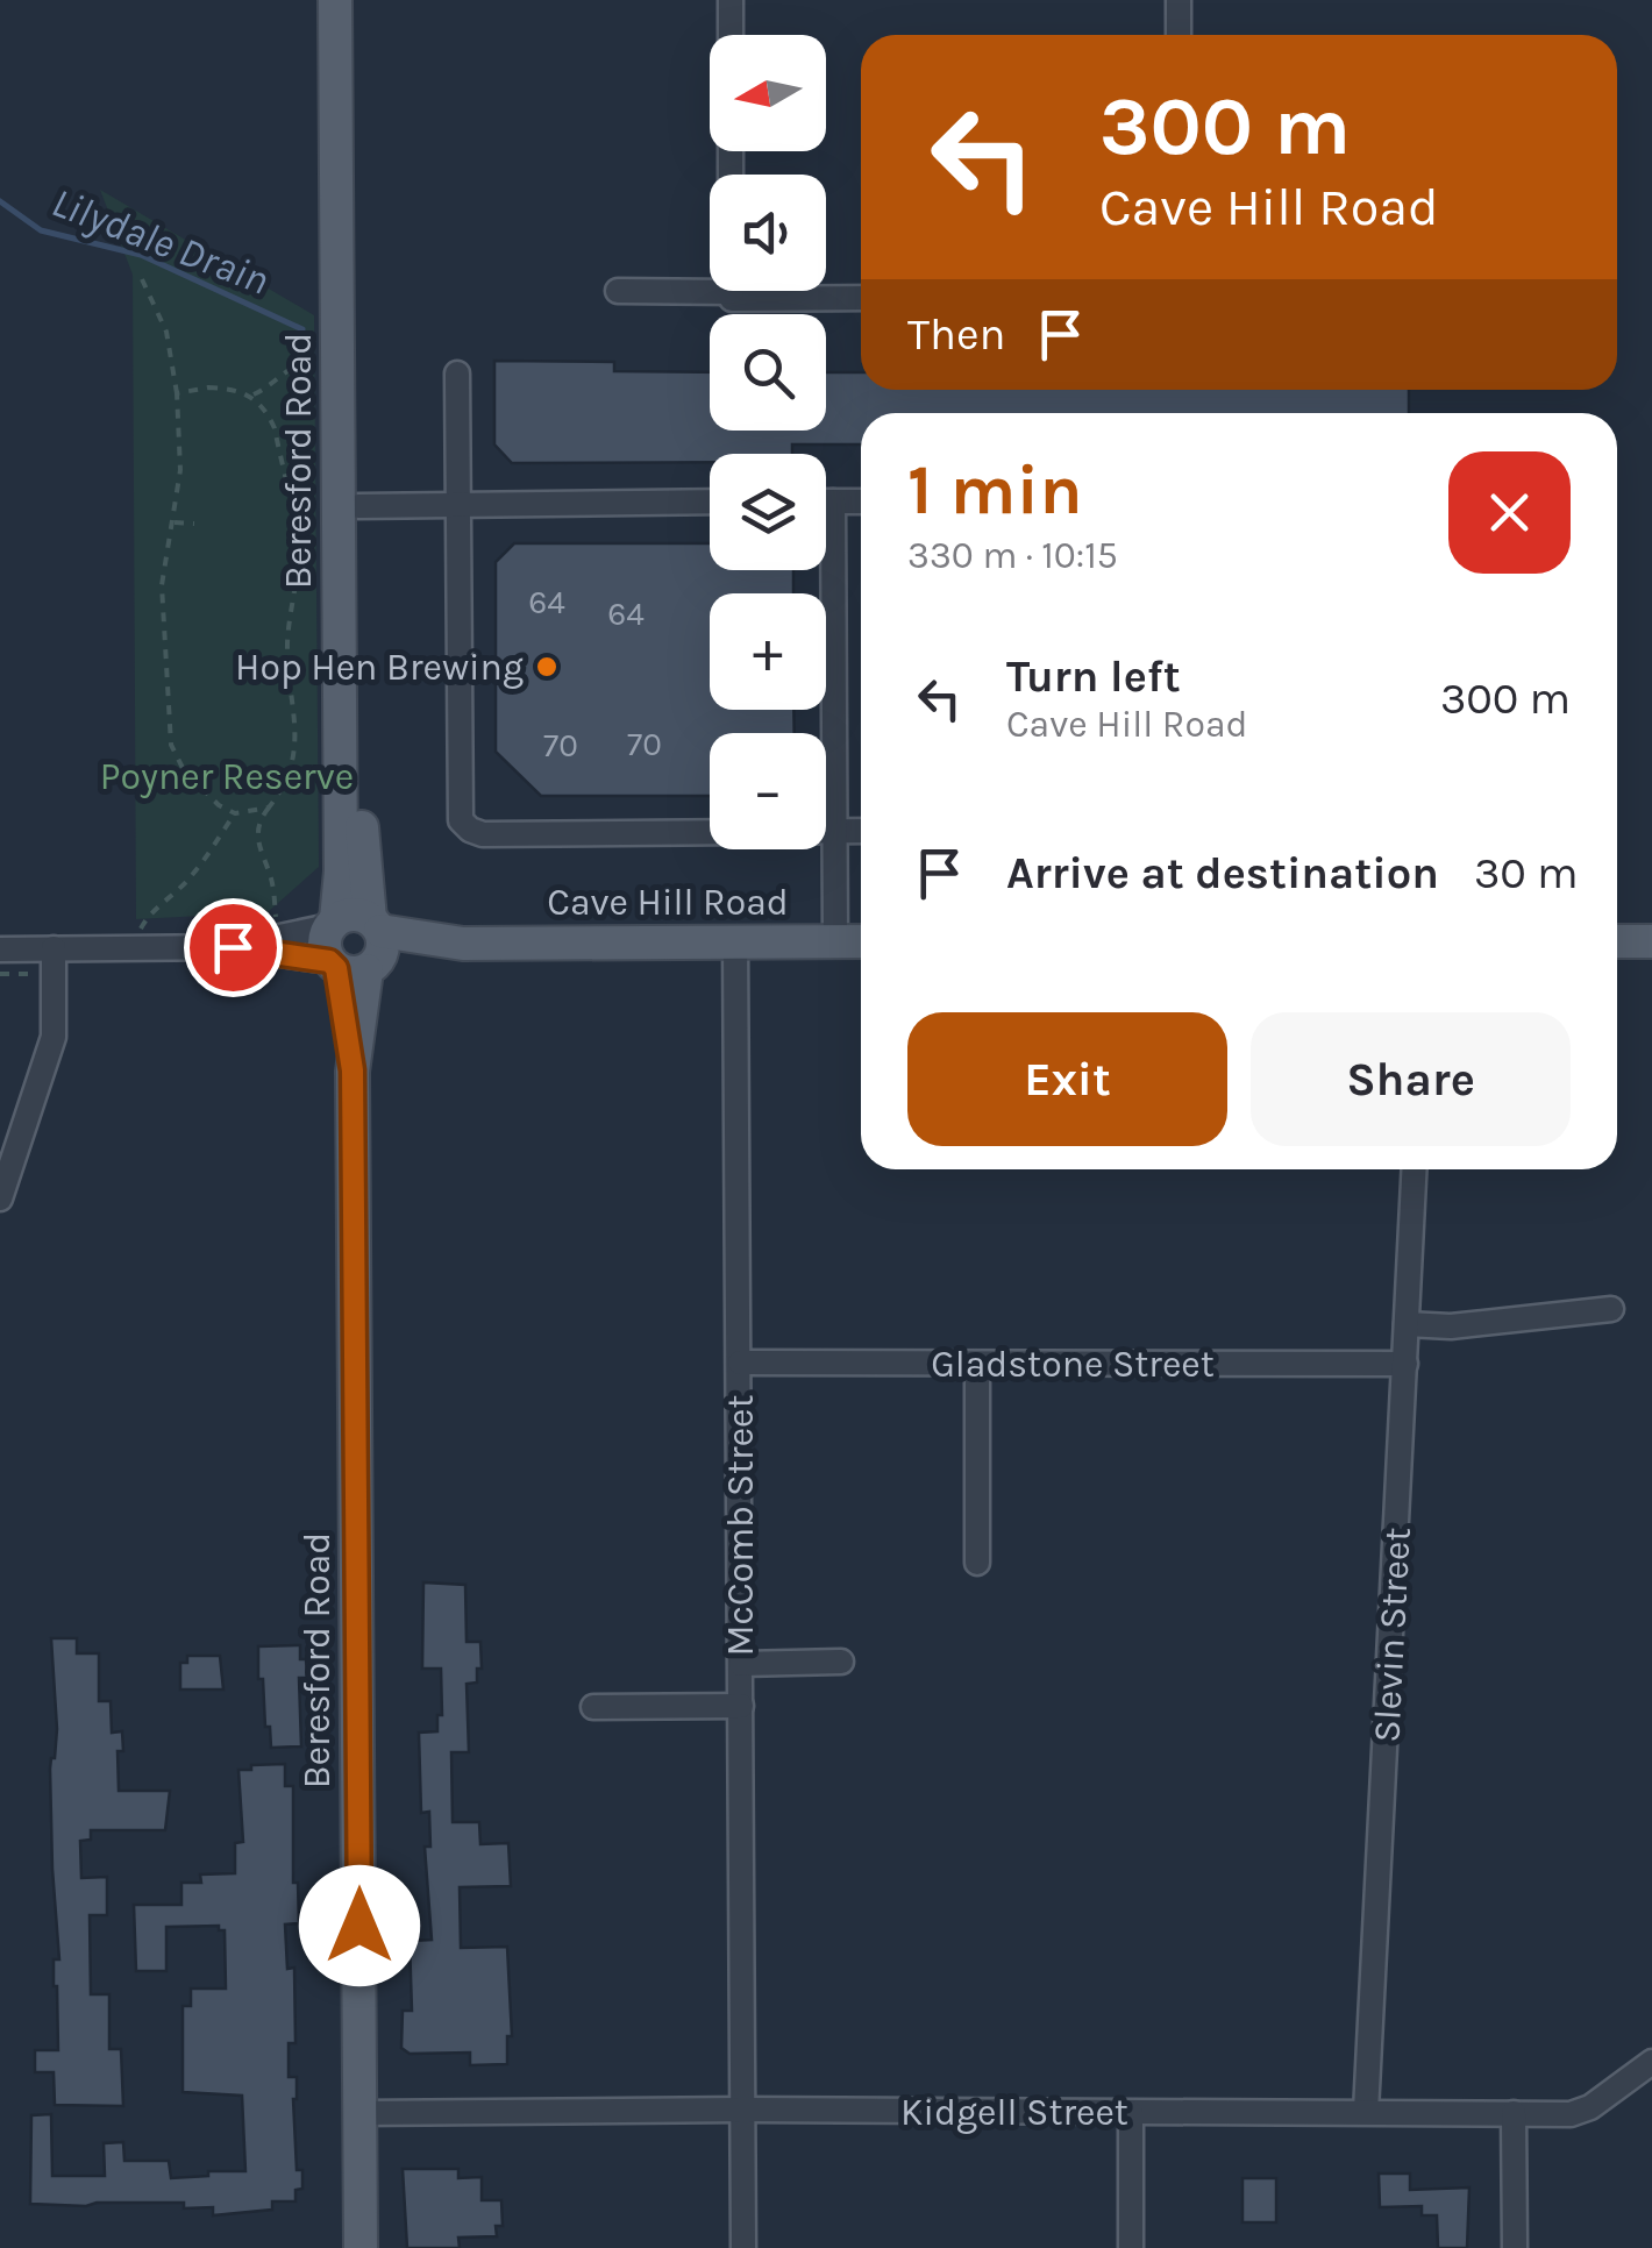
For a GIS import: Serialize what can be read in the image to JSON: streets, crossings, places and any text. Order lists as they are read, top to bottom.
{
  "streets": {
    "main road": ["Beresford Road", "Cave Hill Road"],
    "street": [
      "Gladstone Street",
      "McComb Street",
      "Slevin Street",
      "Kidgell Street"
    ]
  },
  "crossings": [
    ["Beresford Road", "Cave Hill Road"],
    ["Beresford Road", "Kidgell Street"],
    ["Cave Hill Road", "McComb Street"],
    ["Gladstone Street", "McComb Street"],
    ["Gladstone Street", "Slevin Street"],
    ["McComb Street", "Kidgell Street"],
    ["Slevin Street", "Kidgell Street"]
  ],
  "water": ["Lilydale Drain"],
  "parks": ["Poyner Reserve"],
  "places": ["Hop Hen Brewing"],
  "house_numbers": [
    "64",
    "64",
    "70",
    "70"
  ],
  "north": "left",
  "page": {
    "map_buttons": ["+", "−"],
    "turn": ["300 m", "Cave Hill Road"],
    "then": "Then",
    "heading": ["1 min", "330 m · 10:15"],
    "list": [
      {
        "name": "Turn left",
        "note": "Cave Hill Road",
        "value": "300 m"
      },
      {
        "name": "Arrive at destination",
        "value": "30 m"
      }
    ],
    "buttons": ["Exit", "Share"]
  }
}
